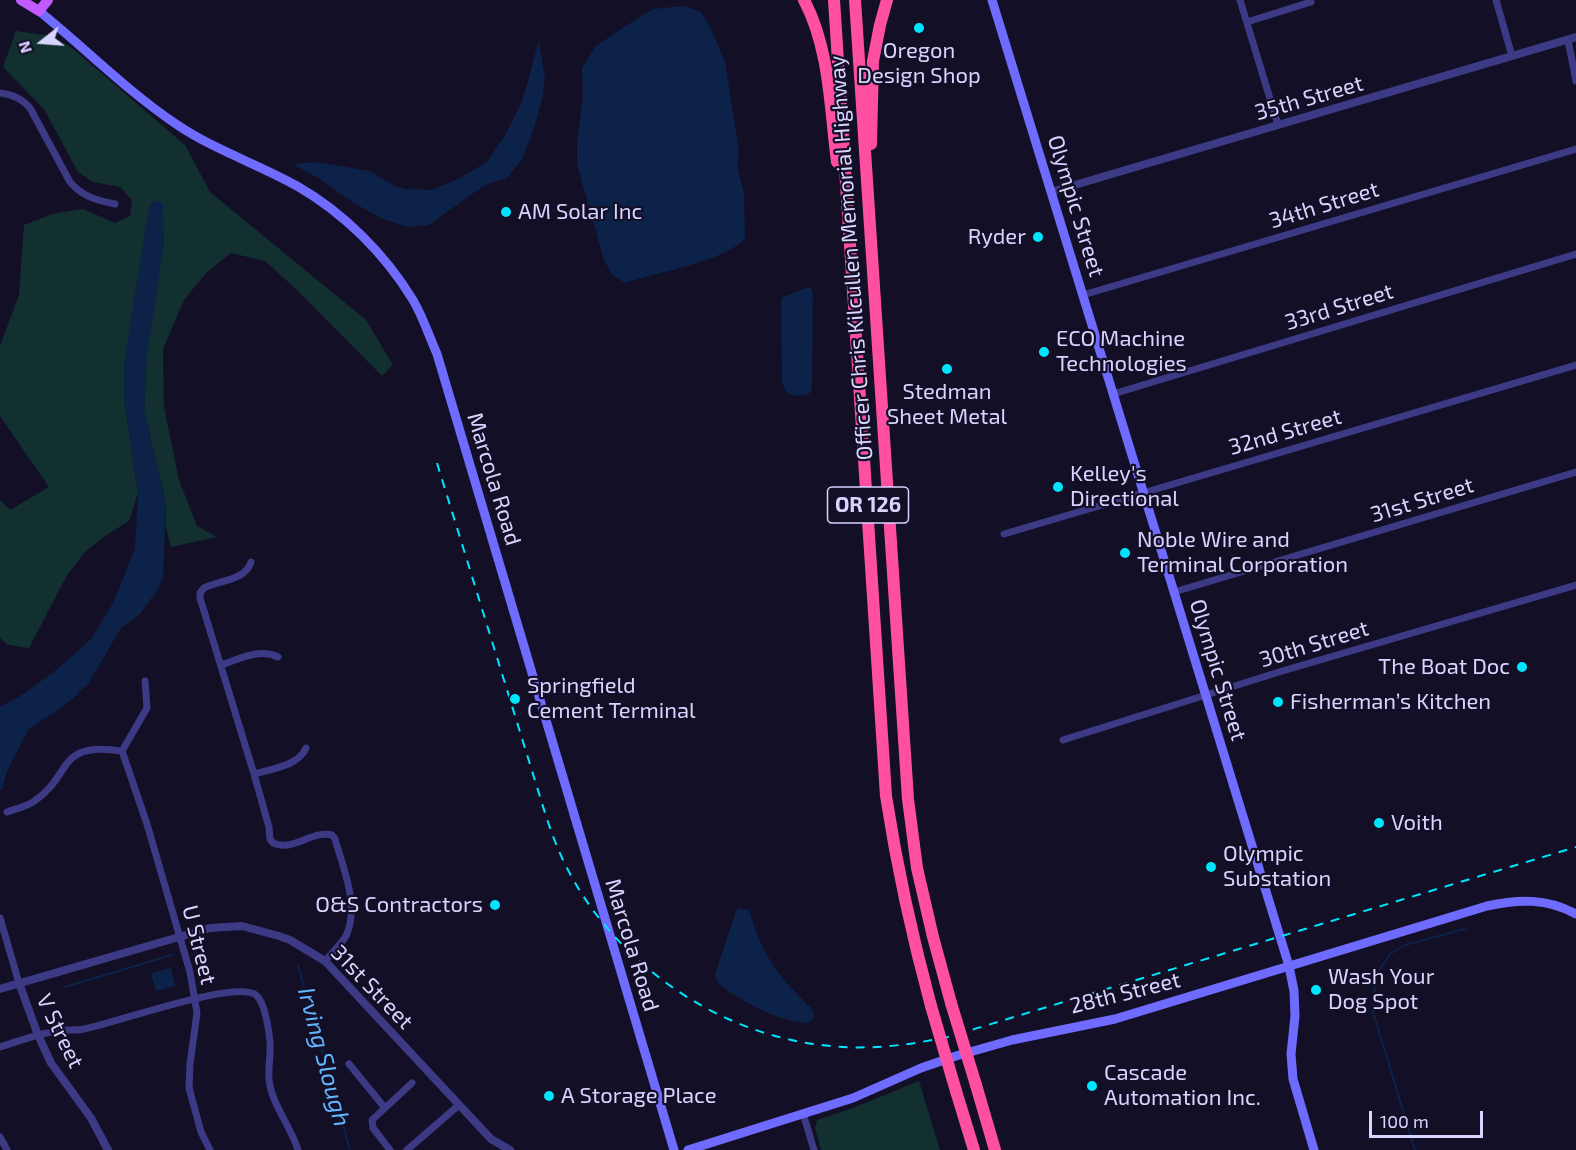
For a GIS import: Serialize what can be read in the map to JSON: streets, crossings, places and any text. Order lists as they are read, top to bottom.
{
  "streets": {
    "highway": ["Officer Chris Kilcullen Memorial Highway", "OR 126"],
    "main road": ["Olympic Street", "Marcola Road", "28th Street"],
    "street": [
      "35th Street",
      "34th Street",
      "33rd Street",
      "32nd Street",
      "31st Street",
      "30th Street",
      "U Street",
      "V Street"
    ]
  },
  "crossings": [
    ["35th Street", "Olympic Street"],
    ["34th Street", "Olympic Street"],
    ["Olympic Street", "33rd Street"],
    ["Olympic Street", "32nd Street"],
    ["Olympic Street", "31st Street"],
    ["Olympic Street", "30th Street"],
    ["Olympic Street", "28th Street"],
    ["31st Street", "U Street"],
    ["31st Street", "V Street"]
  ],
  "water": ["Irving Slough"],
  "places": [
    "Oregon Design Shop",
    "AM Solar Inc",
    "Ryder",
    "ECO Machine Technologies",
    "Stedman Sheet Metal",
    "Kelley's Directional",
    "Noble Wire and Terminal Corporation",
    "The Boat Doc",
    "Springfield Cement Terminal",
    "Fisherman’s Kitchen",
    "Voith",
    "Olympic Substation",
    "O&S Contractors",
    "Wash Your Dog Spot",
    "Cascade Automation Inc.",
    "A Storage Place"
  ],
  "scale_bar": "100 m",
  "north": "left"
}
